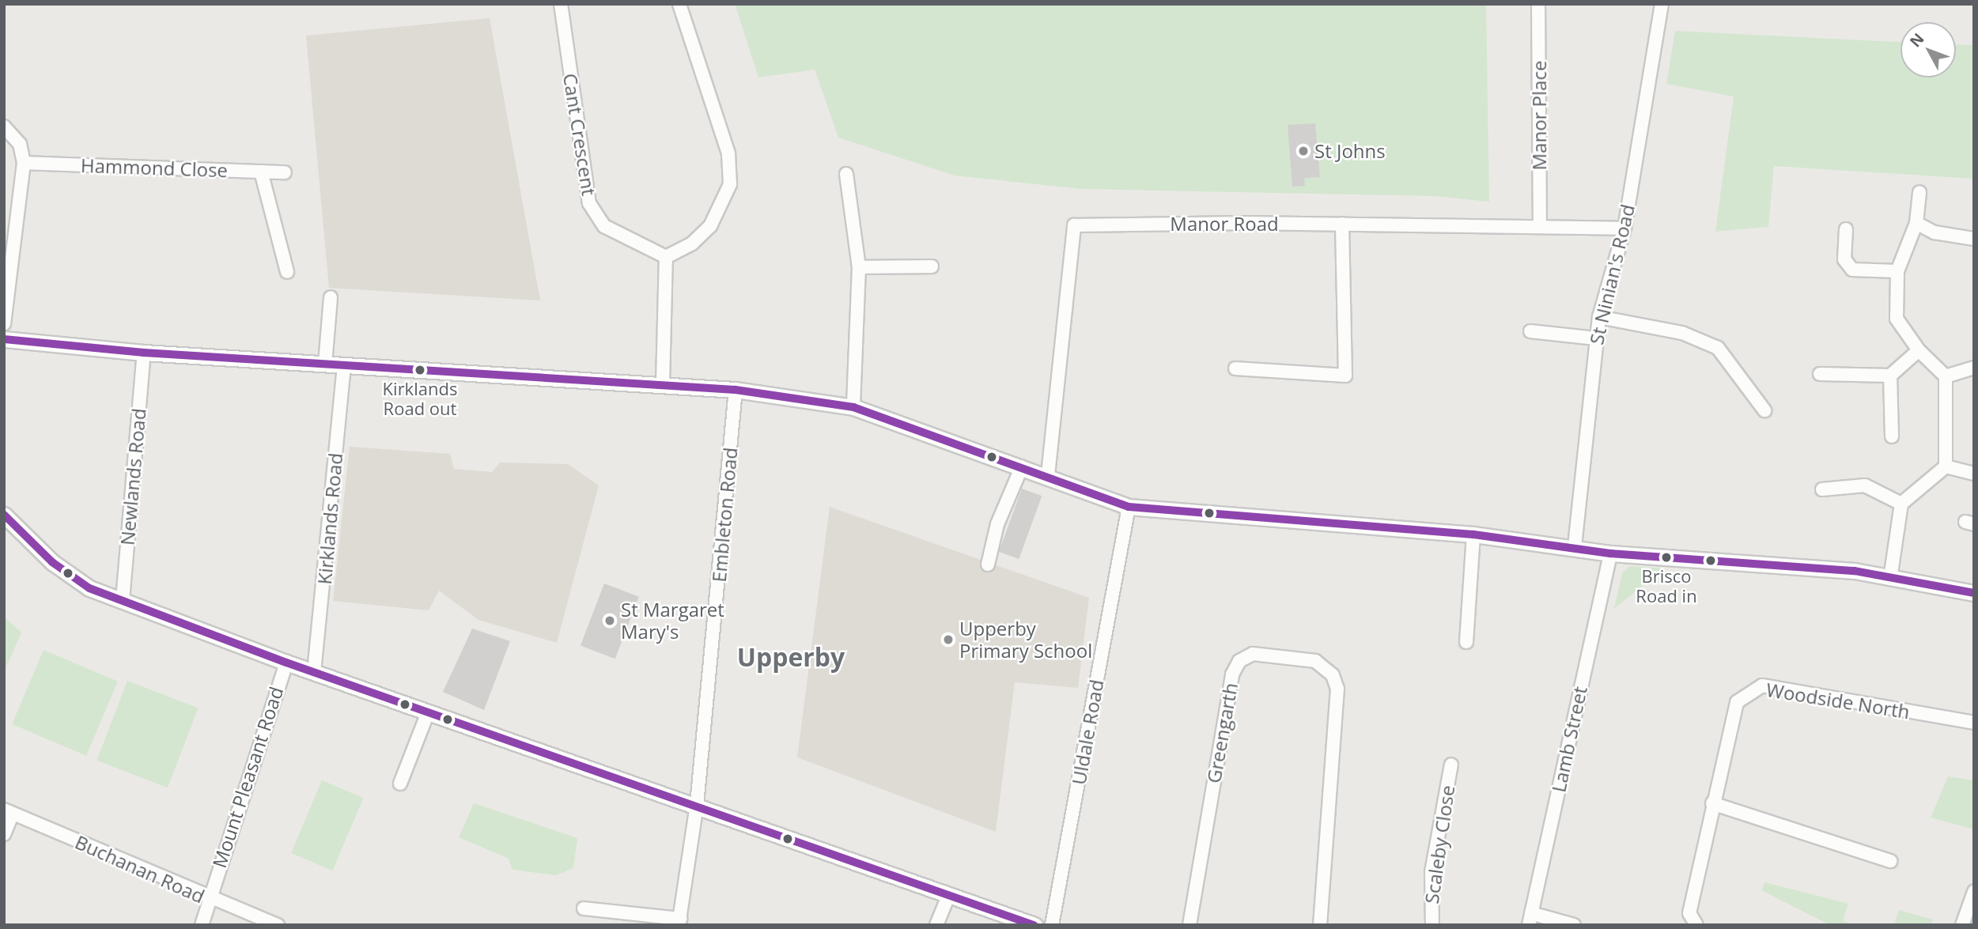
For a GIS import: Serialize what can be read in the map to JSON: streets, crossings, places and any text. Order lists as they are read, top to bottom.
{
  "streets": {
    "street": [
      "Manor Place",
      "Cant Crescent",
      "Hammond Close",
      "Manor Road",
      "St Ninian's Road",
      "Newlands Road",
      "Embleton Road",
      "Kirklands Road",
      "Woodside North",
      "Uldale Road",
      "Greengarth",
      "Lamb Street",
      "Mount Pleasant Road",
      "Scaleby Close",
      "Buchanan Road"
    ]
  },
  "crossings": [
    ["Manor Place", "Manor Road"],
    ["Manor Road", "St Ninian's Road"],
    ["Mount Pleasant Road", "Buchanan Road"]
  ],
  "districts": ["Upperby"],
  "places": [
    "St Johns",
    "Kirklands Road out",
    "Brisco Road in",
    "St Margaret Mary's",
    "Upperby Primary School"
  ],
  "north": "top left"
}
